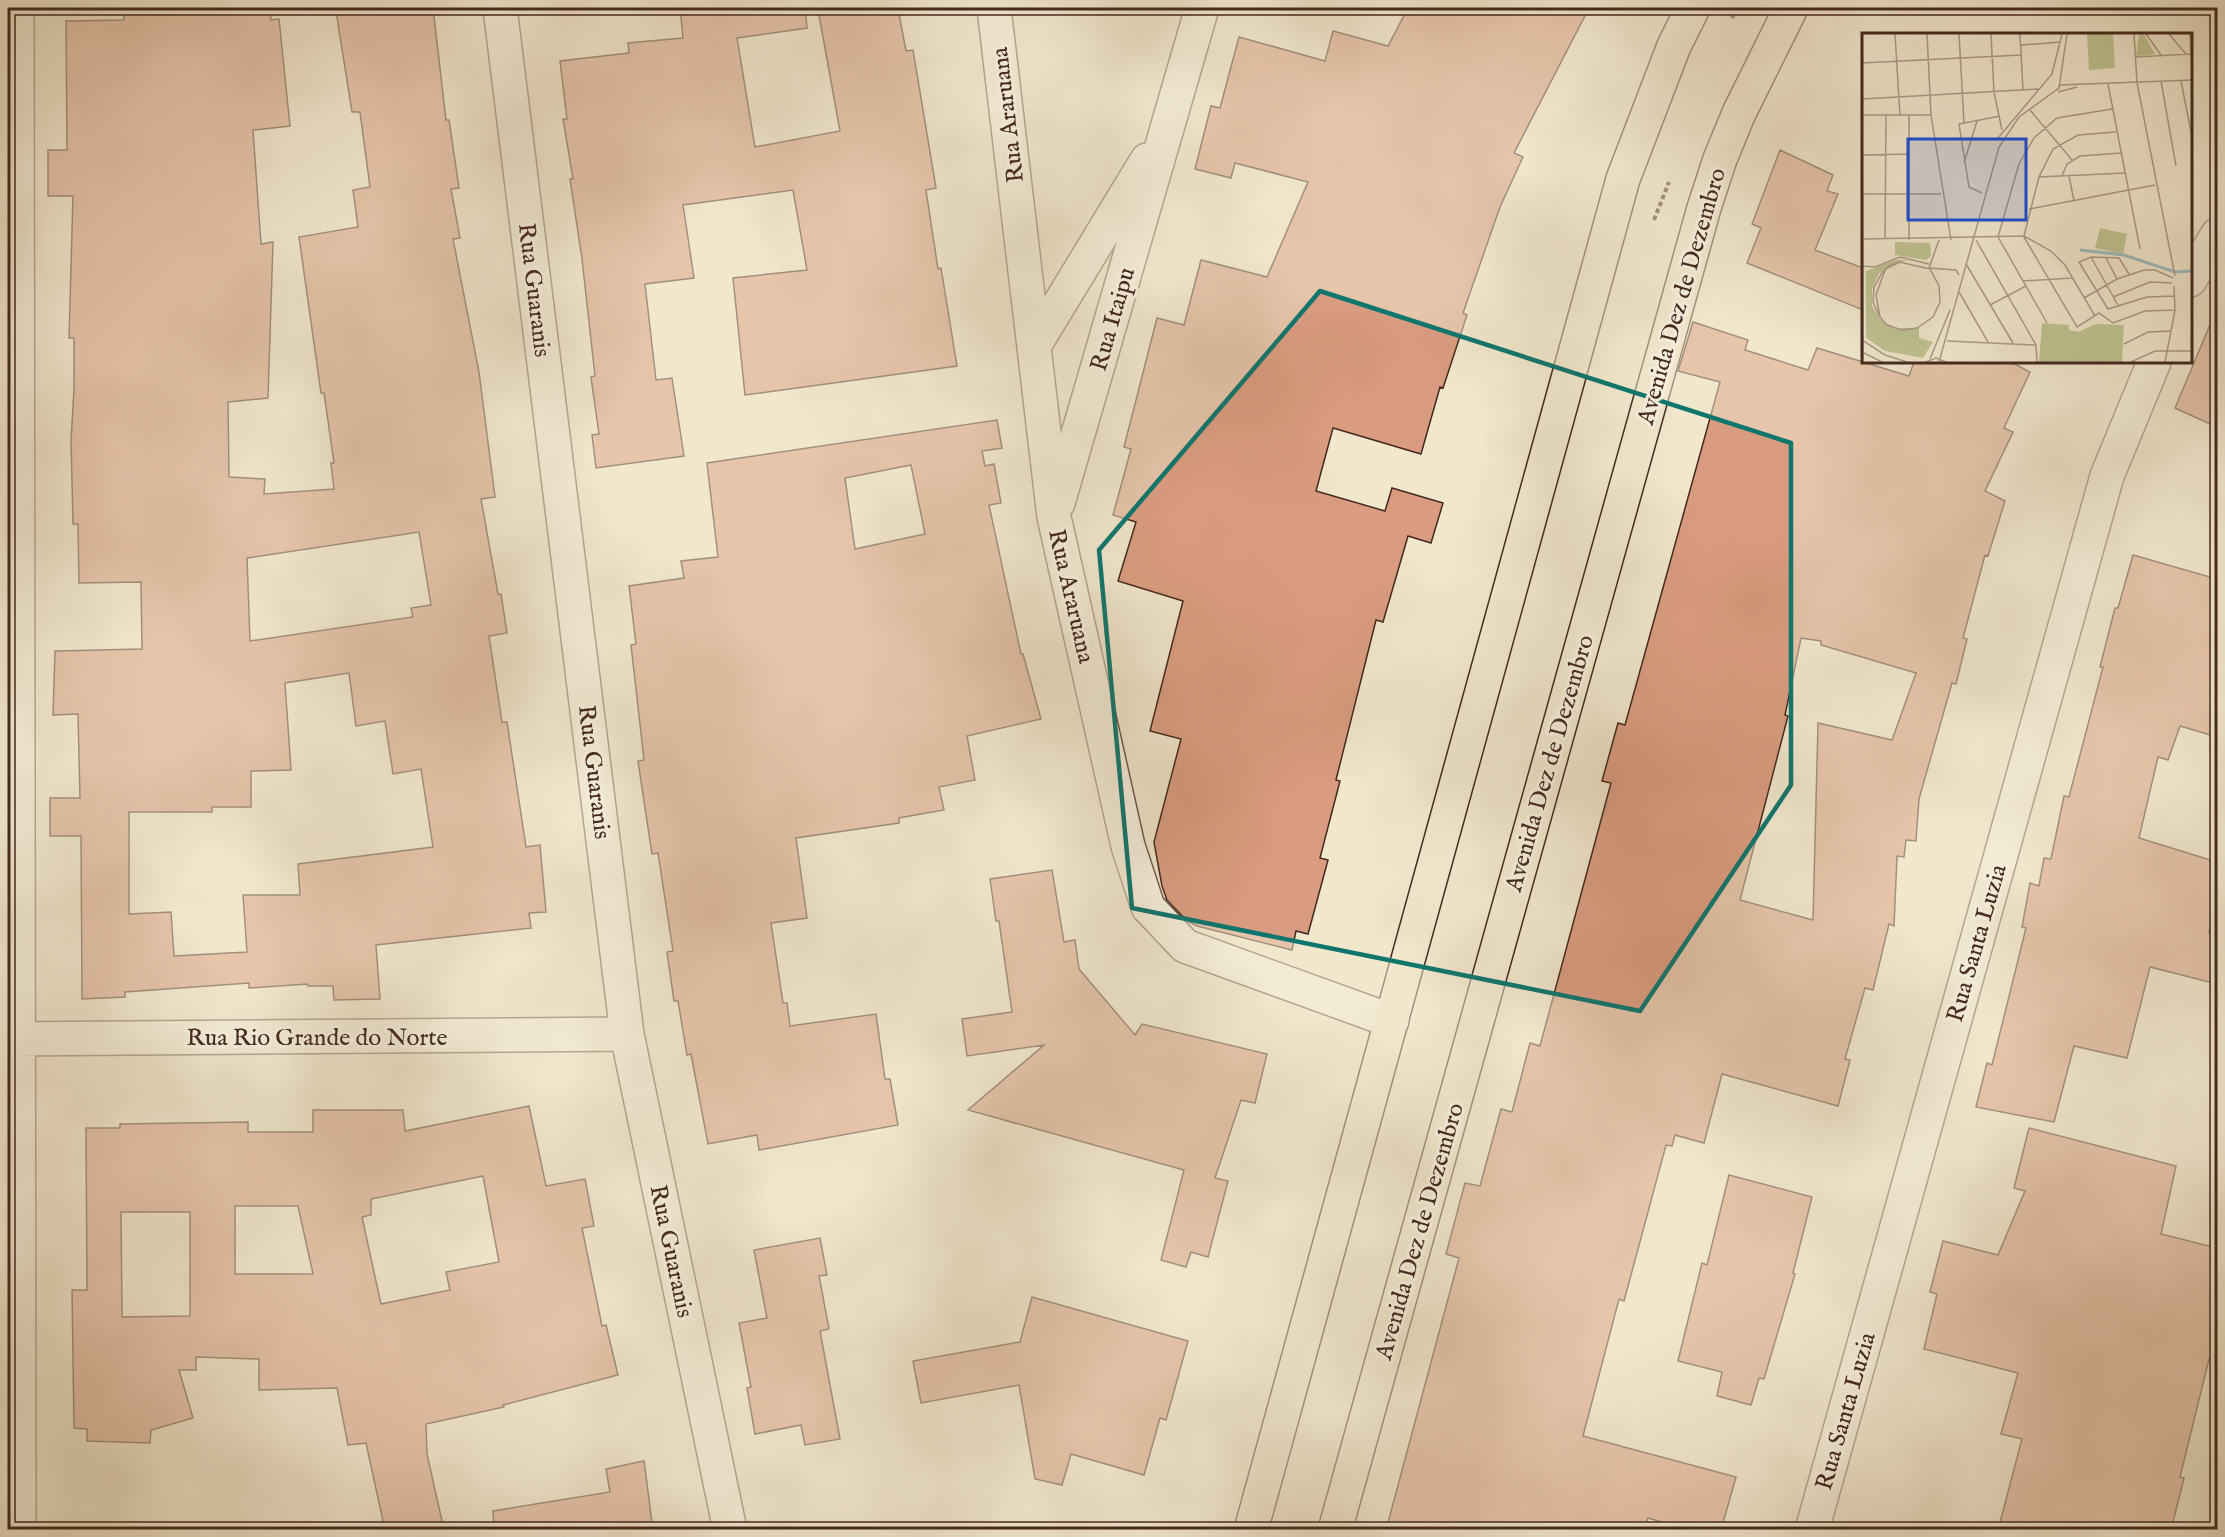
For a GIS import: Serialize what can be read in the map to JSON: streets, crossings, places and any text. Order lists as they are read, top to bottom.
{
  "streets": {
    "highway": ["Avenida Dez de Dezembro"],
    "street": [
      "Rua Araruana",
      "Rua Guaranis",
      "Rua Itaipu",
      "Rua Santa Luzia",
      "Rua Rio Grande do Norte"
    ]
  },
  "crossings": [
    ["Rua Araruana", "Rua Itaipu"],
    ["Rua Guaranis", "Rua Rio Grande do Norte"]
  ]
}
